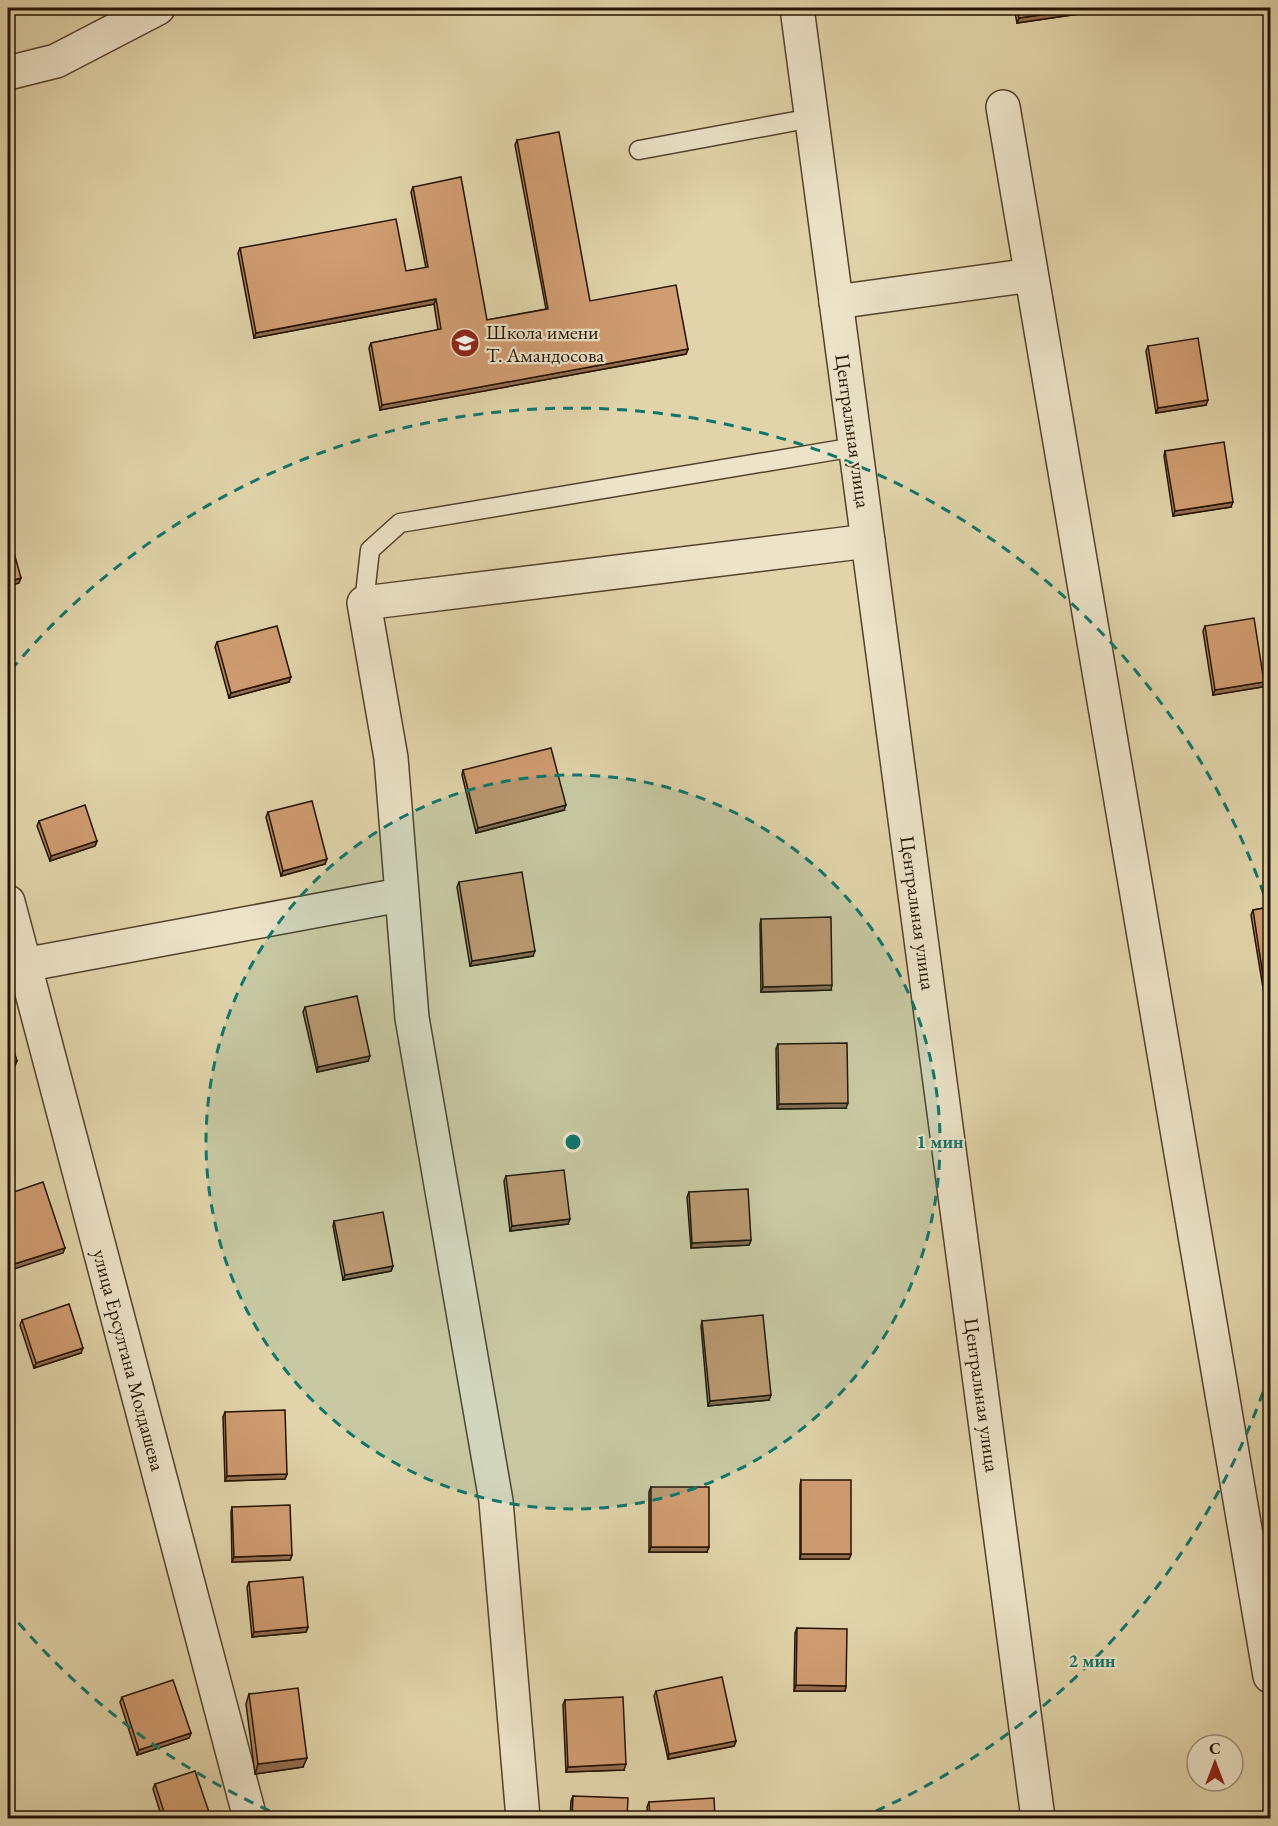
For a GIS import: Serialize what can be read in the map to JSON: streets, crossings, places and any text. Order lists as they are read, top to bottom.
{
  "streets": {
    "street": ["Центральная улица", "улица Ерсултана Молдашева"]
  },
  "places": {
    "school or university": ["Школа имени Т. Амандосова"]
  },
  "north": "top",
  "rings": ["1 мин", "2 мин"]
}
